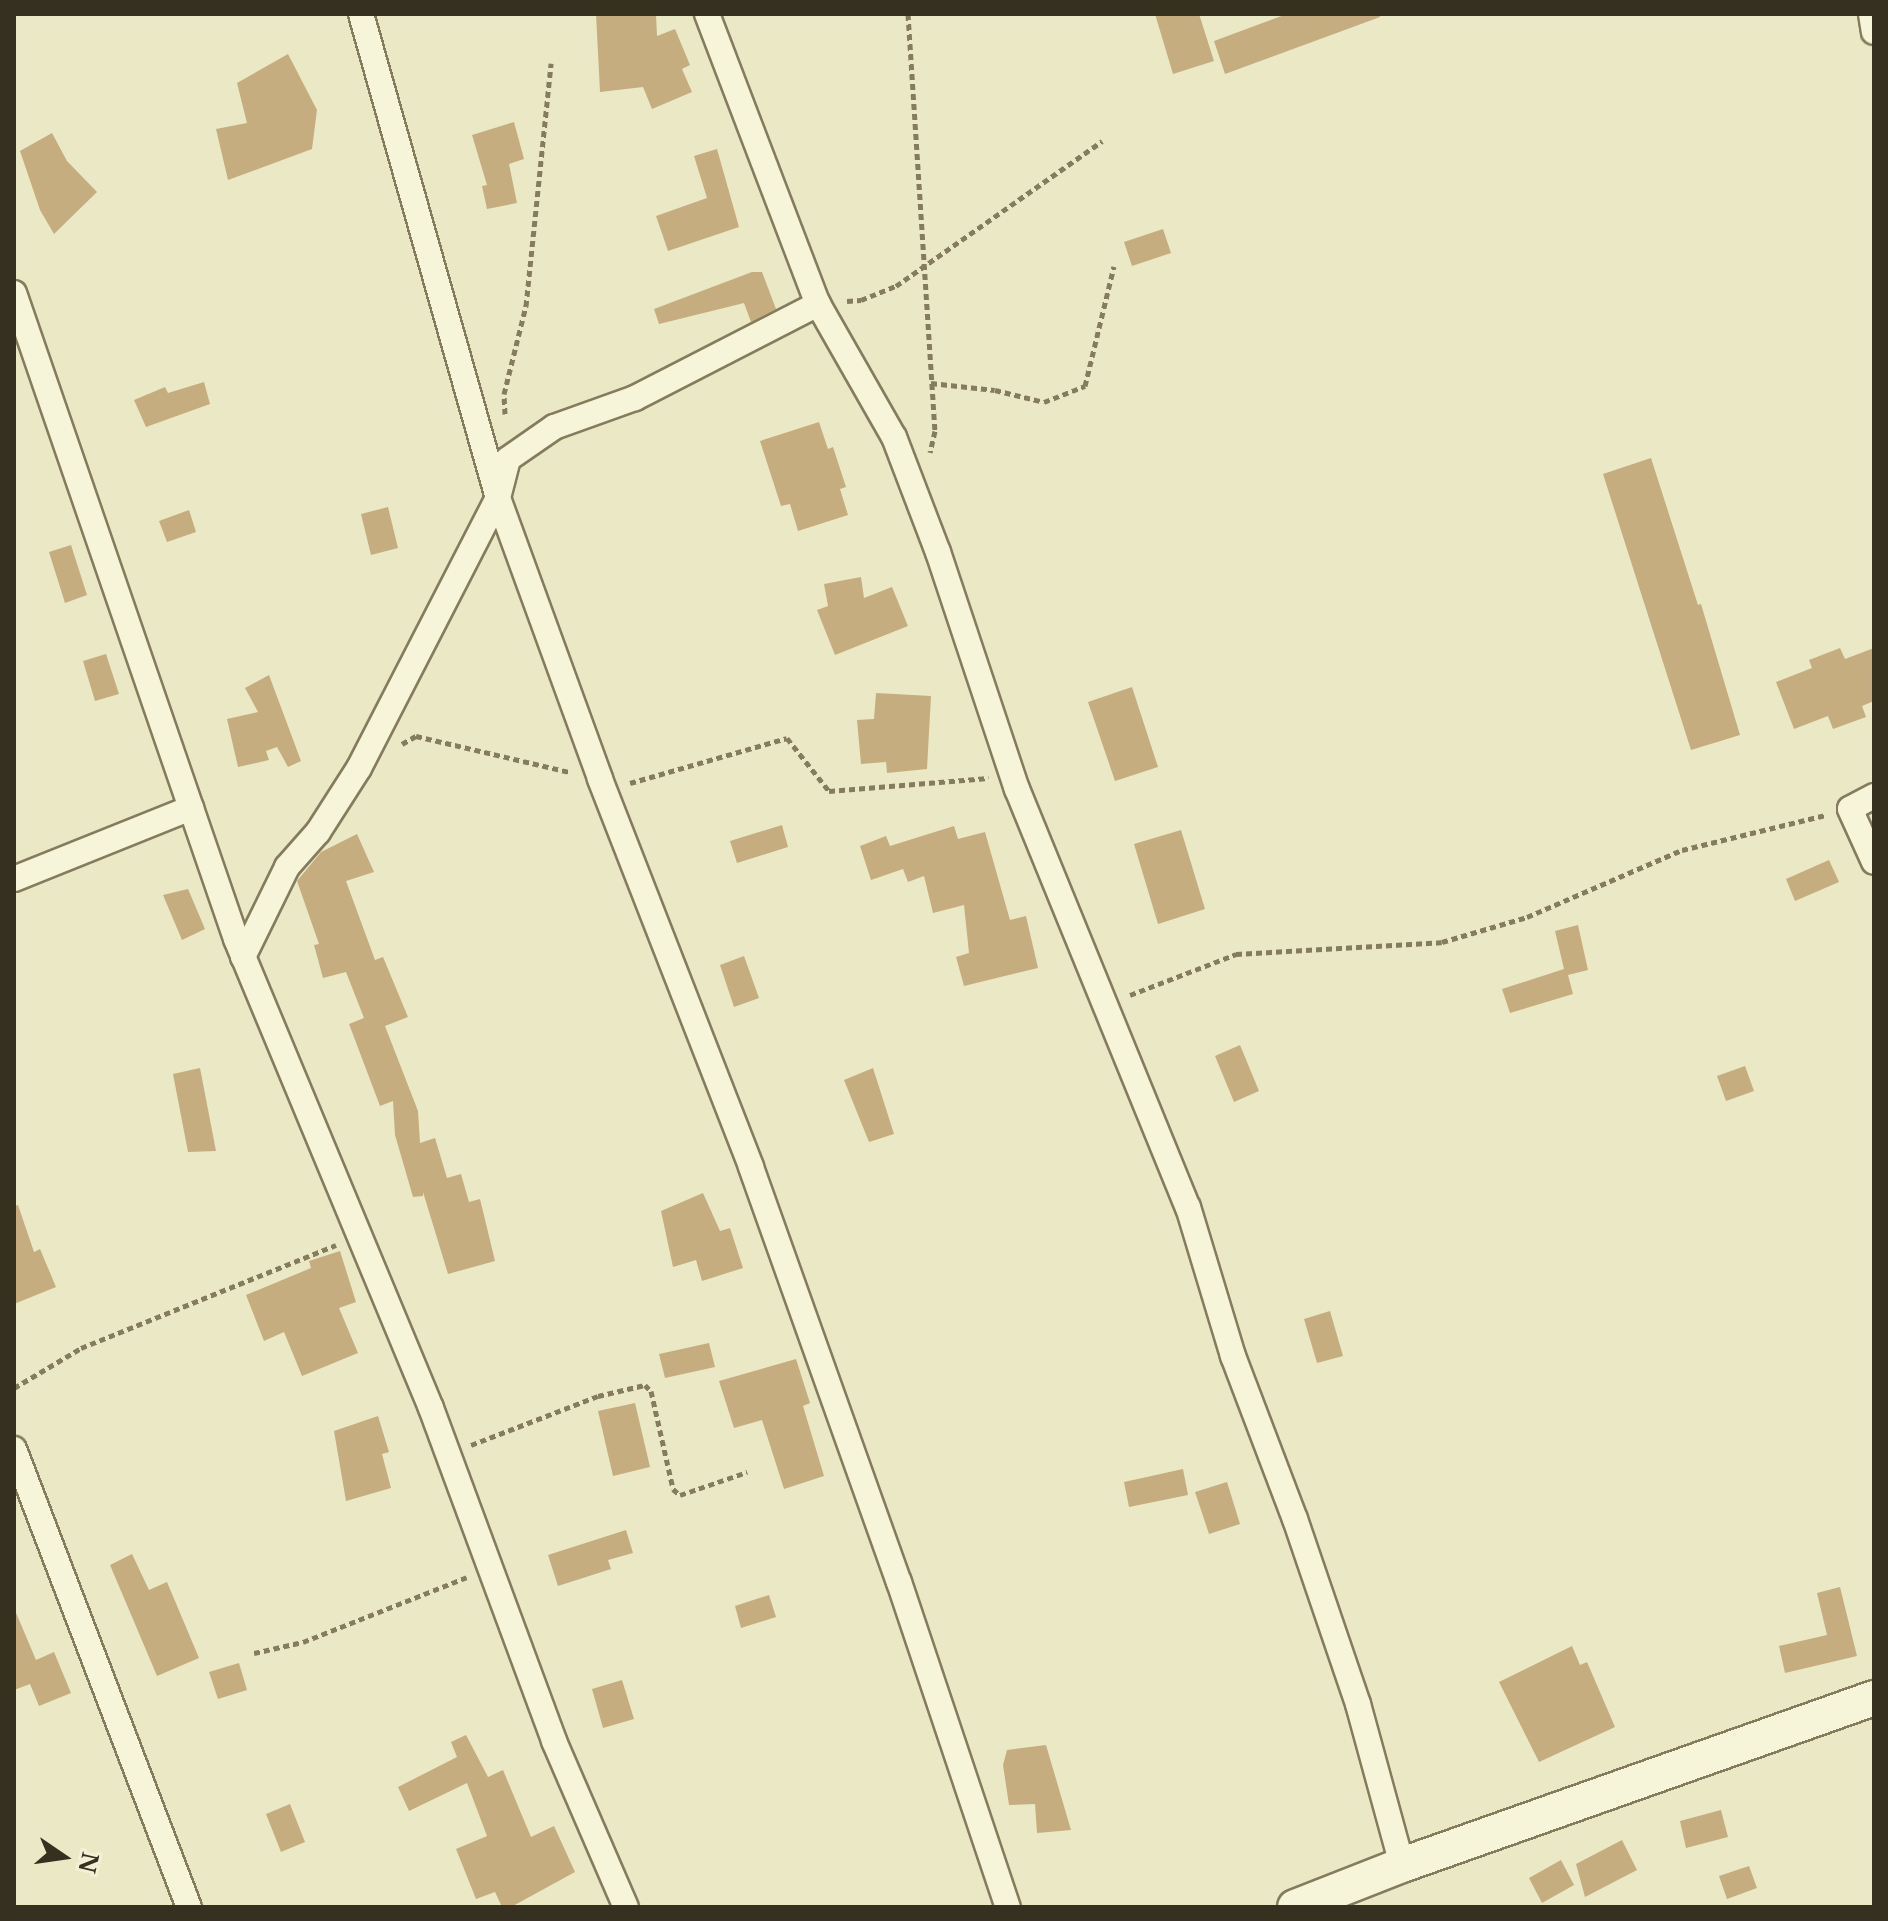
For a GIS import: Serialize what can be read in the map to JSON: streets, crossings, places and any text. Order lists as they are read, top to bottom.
{
  "north": "right"
}
